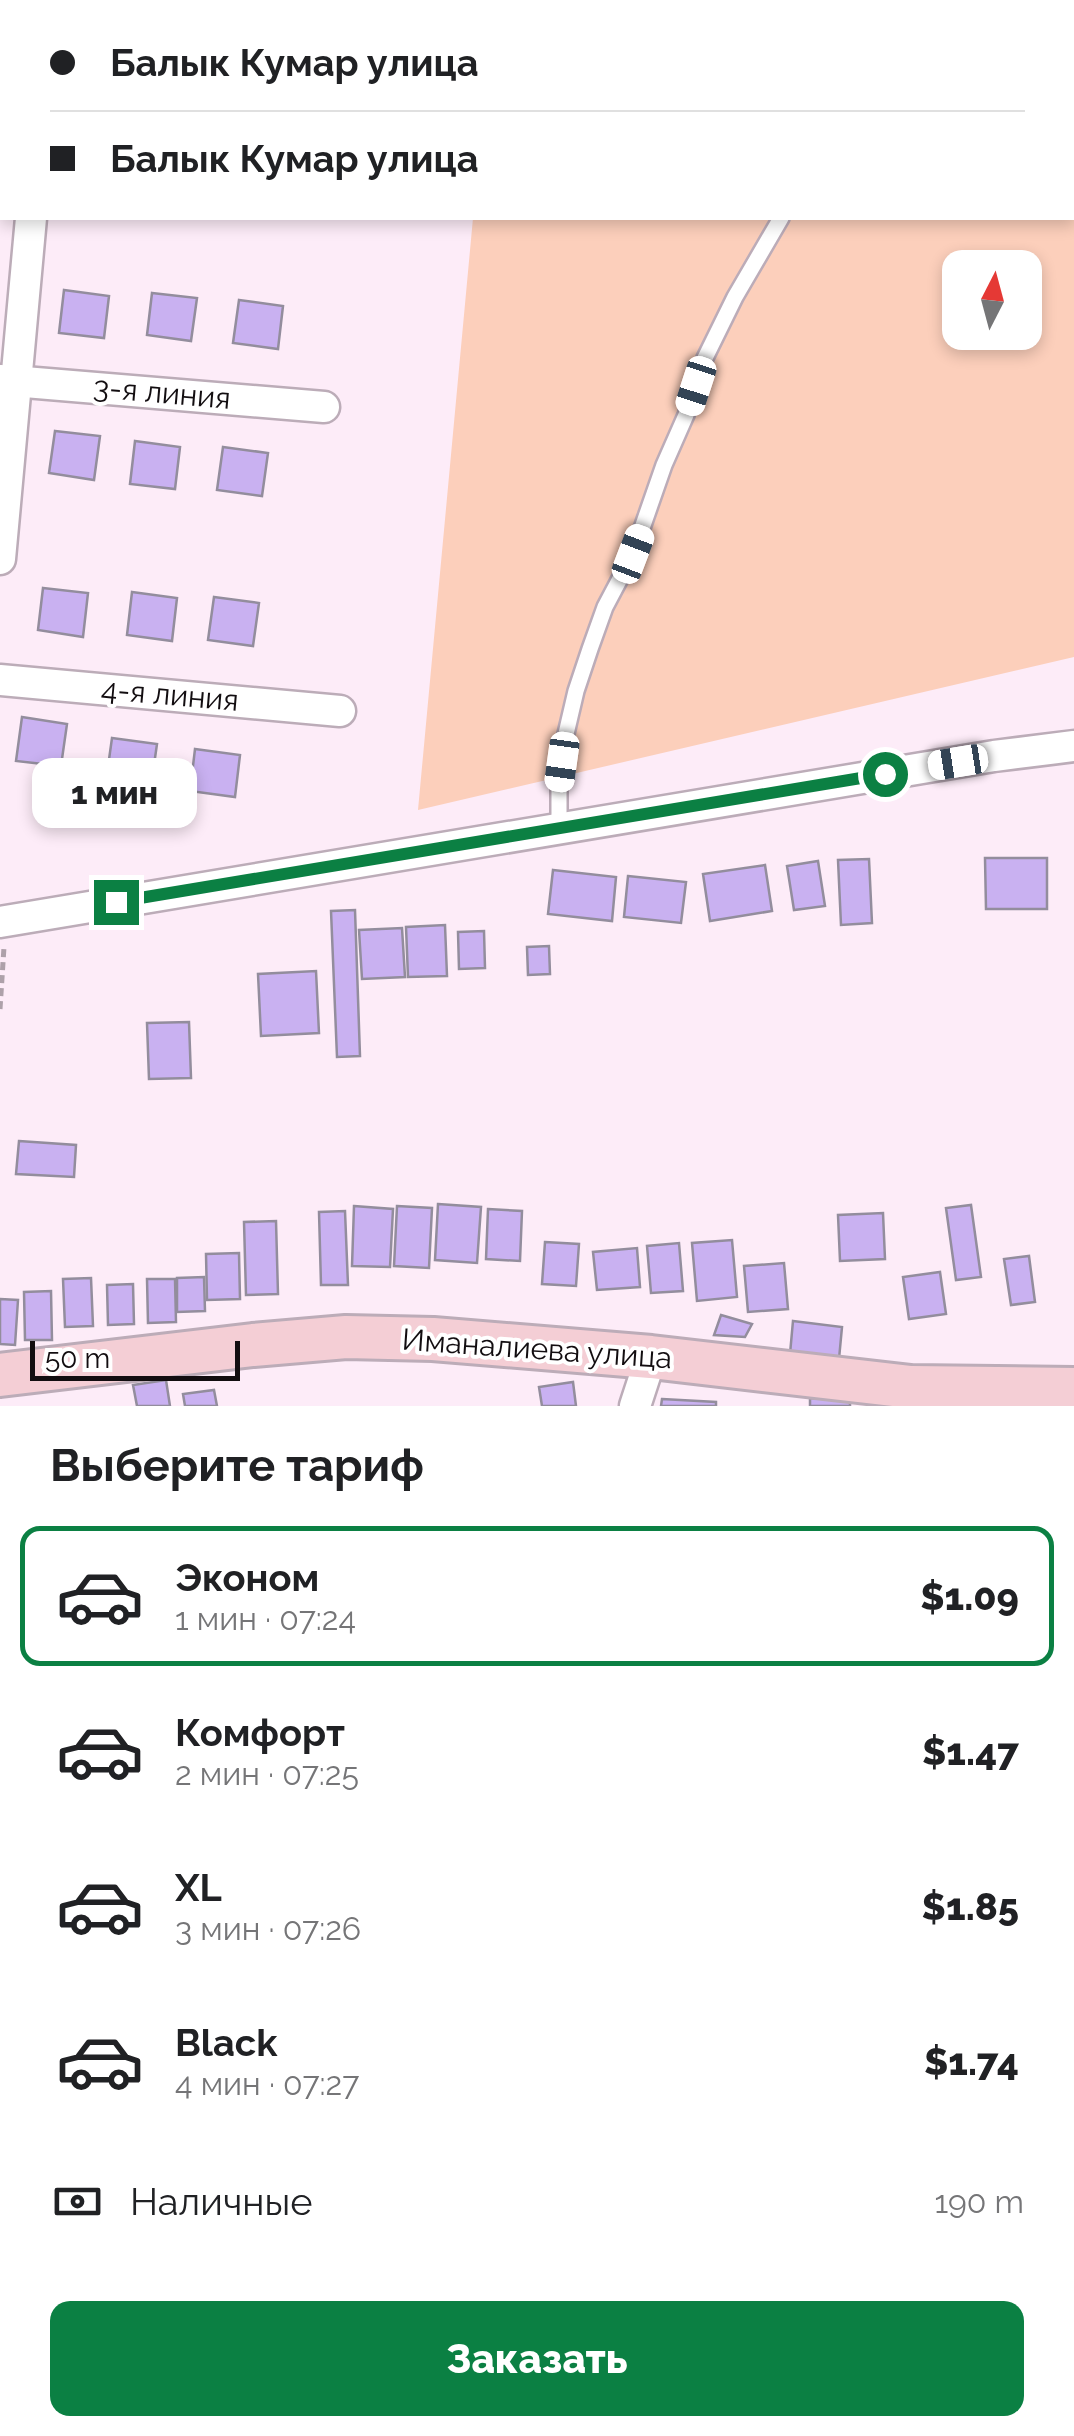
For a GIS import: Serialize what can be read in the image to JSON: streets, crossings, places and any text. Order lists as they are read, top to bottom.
{
  "streets": {
    "street": ["3-я линия", "4-я линия", "Иманалиева улица"]
  },
  "scale_bar": "50 m",
  "north": "top",
  "page": {
    "banner": ["Балык Кумар улица", "Балык Кумар улица"],
    "bubble": "1 мин",
    "scale": "50 m",
    "heading": "Выберите тариф",
    "list": [
      {
        "name": "Эконом",
        "note": "1 мин · 07:24",
        "value": "$1.09"
      },
      {
        "name": "Комфорт",
        "note": "2 мин · 07:25",
        "value": "$1.47"
      },
      {
        "name": "XL",
        "note": "3 мин · 07:26",
        "value": "$1.85"
      },
      {
        "name": "Black",
        "note": "4 мин · 07:27",
        "value": "$1.74"
      }
    ],
    "pay": ["Наличные", "190 m"],
    "buttons": "Заказать"
  }
}
